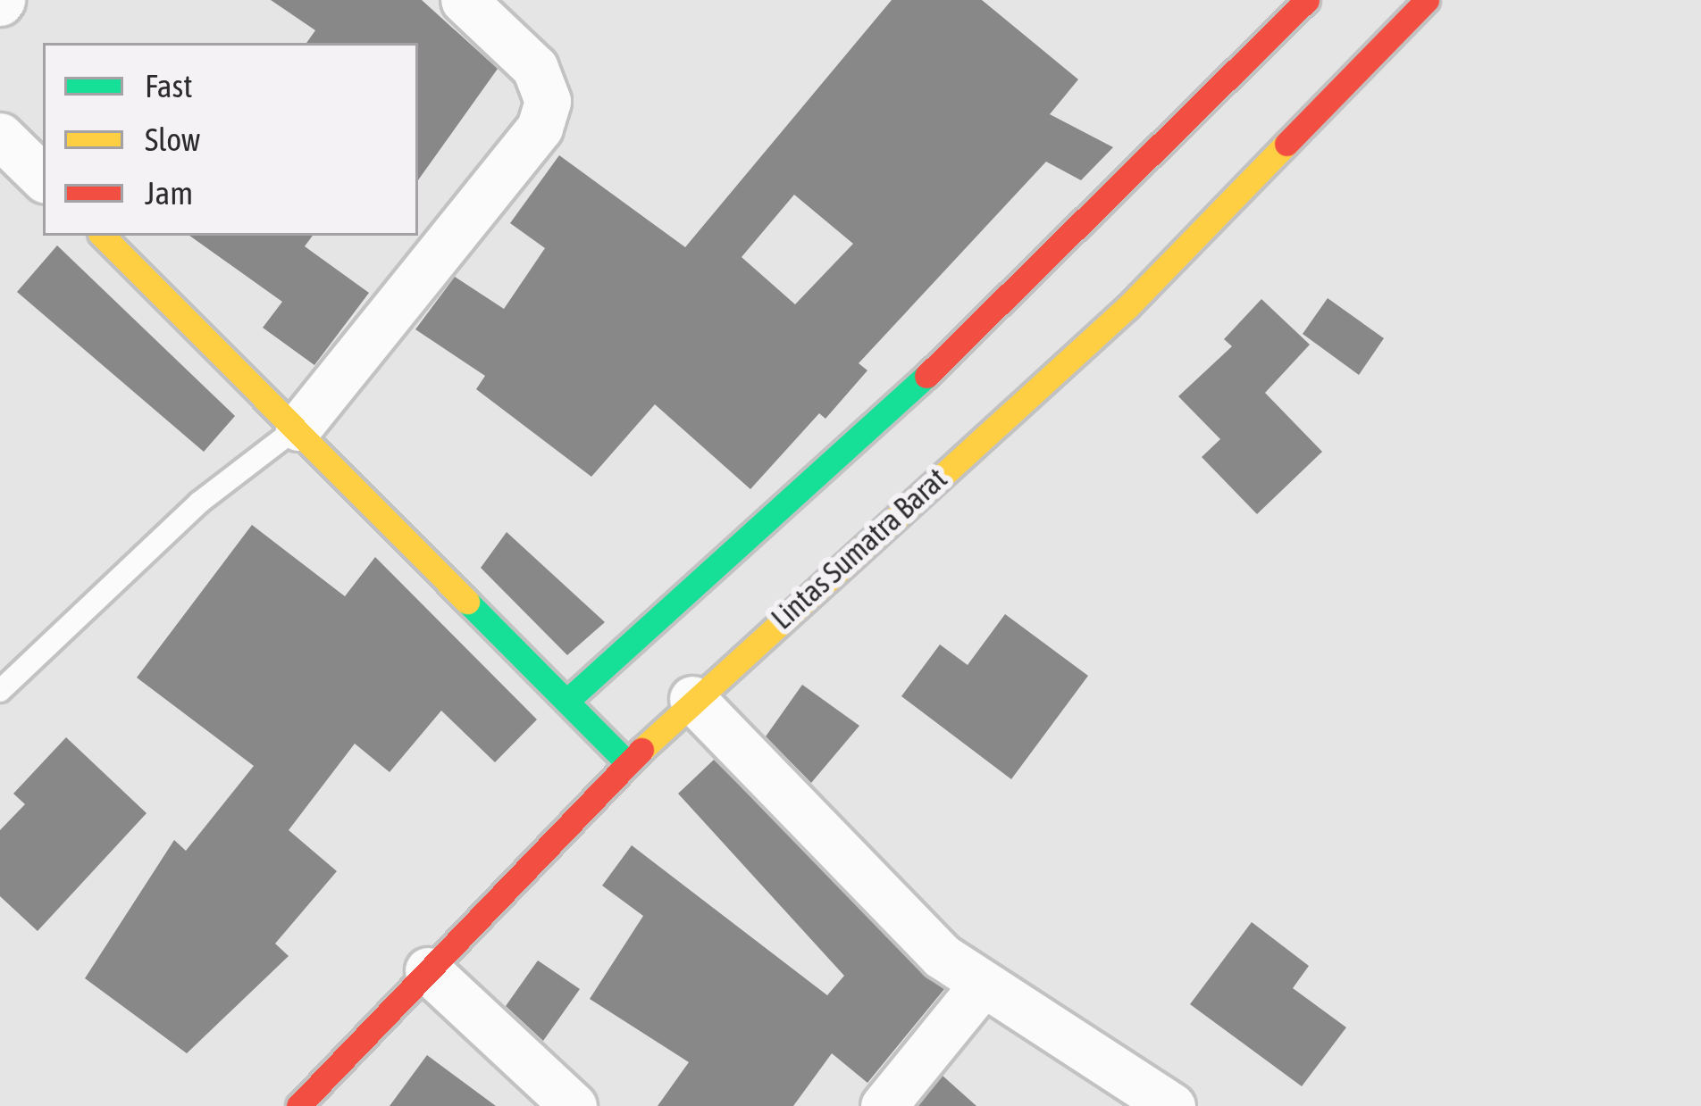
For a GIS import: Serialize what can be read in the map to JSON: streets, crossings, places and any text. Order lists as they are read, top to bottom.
{
  "streets": {
    "main road": ["Lintas Sumatra Barat"]
  },
  "legend": ["Fast", "Slow", "Jam"]
}
